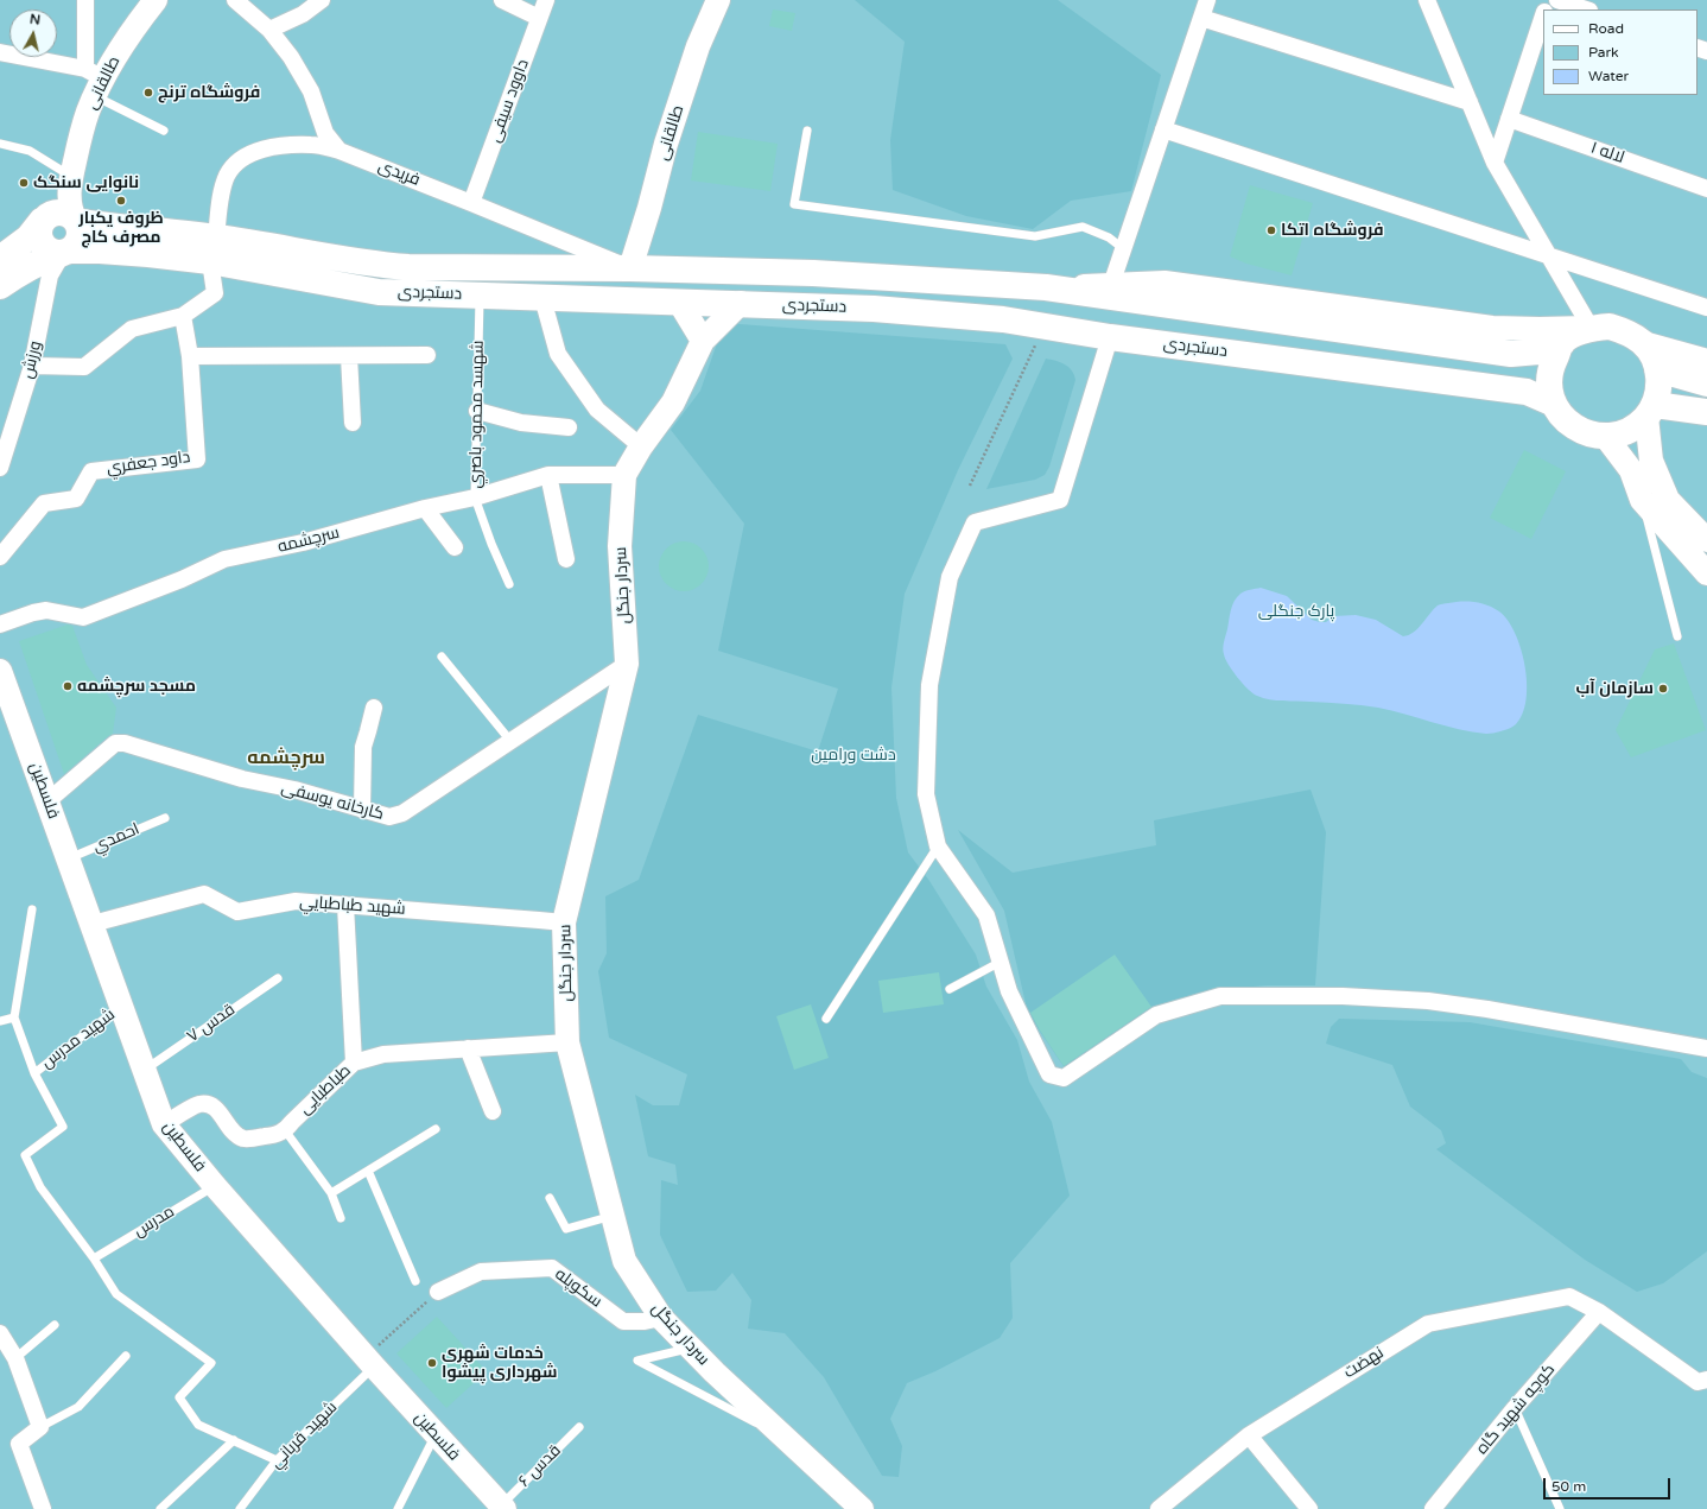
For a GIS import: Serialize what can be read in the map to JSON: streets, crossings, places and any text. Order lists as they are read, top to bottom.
{
  "streets": {
    "main road": ["دستجردی"],
    "street": [
      "طالقانی",
      "داوود سیفی",
      "لاله ۱",
      "فریدی",
      "ورزش",
      "داود جعفري",
      "سرچشمه",
      "سردار جنگل",
      "فلسطین",
      "کارخانه یوسفی",
      "شهيد طباطبايي",
      "طباطبایی",
      "سکوپله",
      "نهضت",
      "کوچه شهید گاه"
    ],
    "lane": [
      "شهسد محمود باصري",
      "احمدي",
      "قدس ۷",
      "شهيد مدرس",
      "مدرس",
      "شهيد قرباني",
      "قدس ۶"
    ]
  },
  "crossings": [
    ["طالقانی", "فریدی"],
    ["طالقانی", "دستجردی"],
    ["طالقانی", "ورزش"],
    ["داوود سیفی", "فریدی"],
    ["فریدی", "دستجردی"],
    ["فریدی", "داود جعفري"],
    ["دستجردی", "ورزش"],
    ["دستجردی", "شهسد محمود باصري"],
    ["دستجردی", "سردار جنگل"],
    ["شهسد محمود باصري", "سرچشمه"],
    ["سرچشمه", "سردار جنگل"],
    ["سردار جنگل", "کارخانه یوسفی"],
    ["سردار جنگل", "شهيد طباطبايي"],
    ["سردار جنگل", "طباطبایی"],
    ["سردار جنگل", "سکوپله"],
    ["فلسطین", "کارخانه یوسفی"],
    ["فلسطین", "احمدي"],
    ["فلسطین", "شهيد طباطبايي"],
    ["فلسطین", "قدس ۷"],
    ["فلسطین", "شهيد مدرس"],
    ["فلسطین", "مدرس"],
    ["فلسطین", "شهيد قرباني"],
    ["فلسطین", "قدس ۶"],
    ["نهضت", "کوچه شهید گاه"]
  ],
  "districts": ["سرچشمه"],
  "parks": ["پارک جنگلی", "دشت ورامین"],
  "places": [
    "فروشگاه ترنج",
    "نانوایی سنگک",
    "ظروف یکبار مصرف کاج",
    "فروشگاه اتکا",
    "مسجد سرچشمه",
    "سازمان آب",
    "خدمات شهری شهرداری پیشوا"
  ],
  "legend": ["Road", "Park", "Water"],
  "scale_bar": "50 m",
  "north": "top"
}
